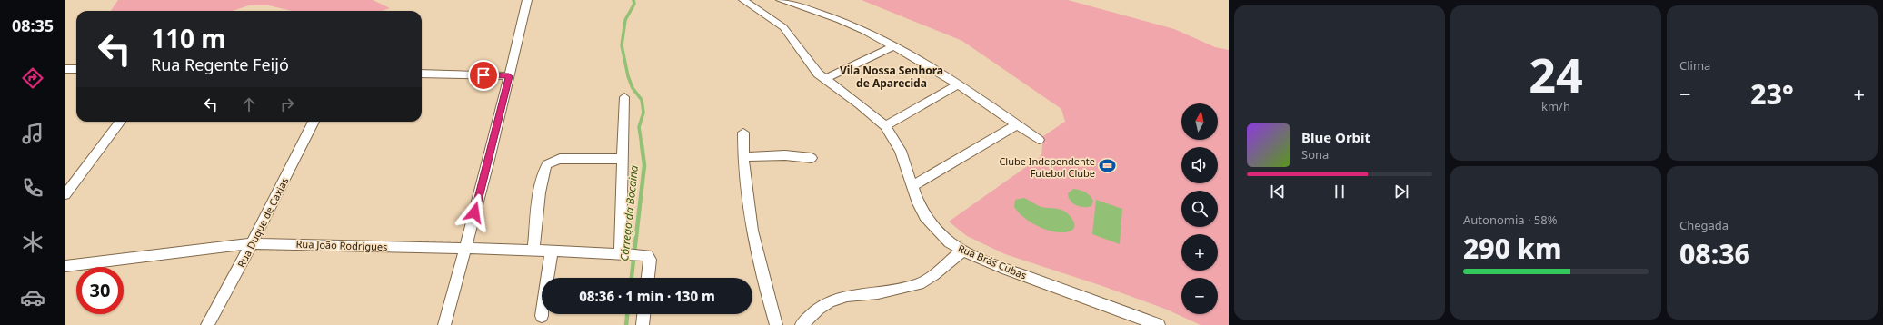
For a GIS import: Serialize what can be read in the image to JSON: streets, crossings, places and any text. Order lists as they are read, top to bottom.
{
  "streets": {
    "street": ["Rua Duque de Caxias", "Rua João Rodrigues", "Rua Brás Cubas"]
  },
  "crossings": [
    ["Rua Duque de Caxias", "Rua João Rodrigues"]
  ],
  "districts": ["Vila Nossa Senhora de Aparecida"],
  "water": ["Córrego da Bocaina"],
  "places": {
    "sports": ["Clube Independente Futebol Clube"]
  },
  "north": "top",
  "page": {
    "tabs": "08:35",
    "tile": [
      ["24", "km/h"],
      "Clima",
      ["Autonomia · 58%", "290 km"],
      ["Chegada", "08:36"]
    ],
    "turn": ["110 m", "Rua Regente Feijó"],
    "heat": ["−", "23°", "+"],
    "map_buttons": ["+", "−"],
    "song": ["Blue Orbit", "Sona"],
    "limit": "30",
    "trip": "08:36 · 1 min · 130 m"
  }
}
